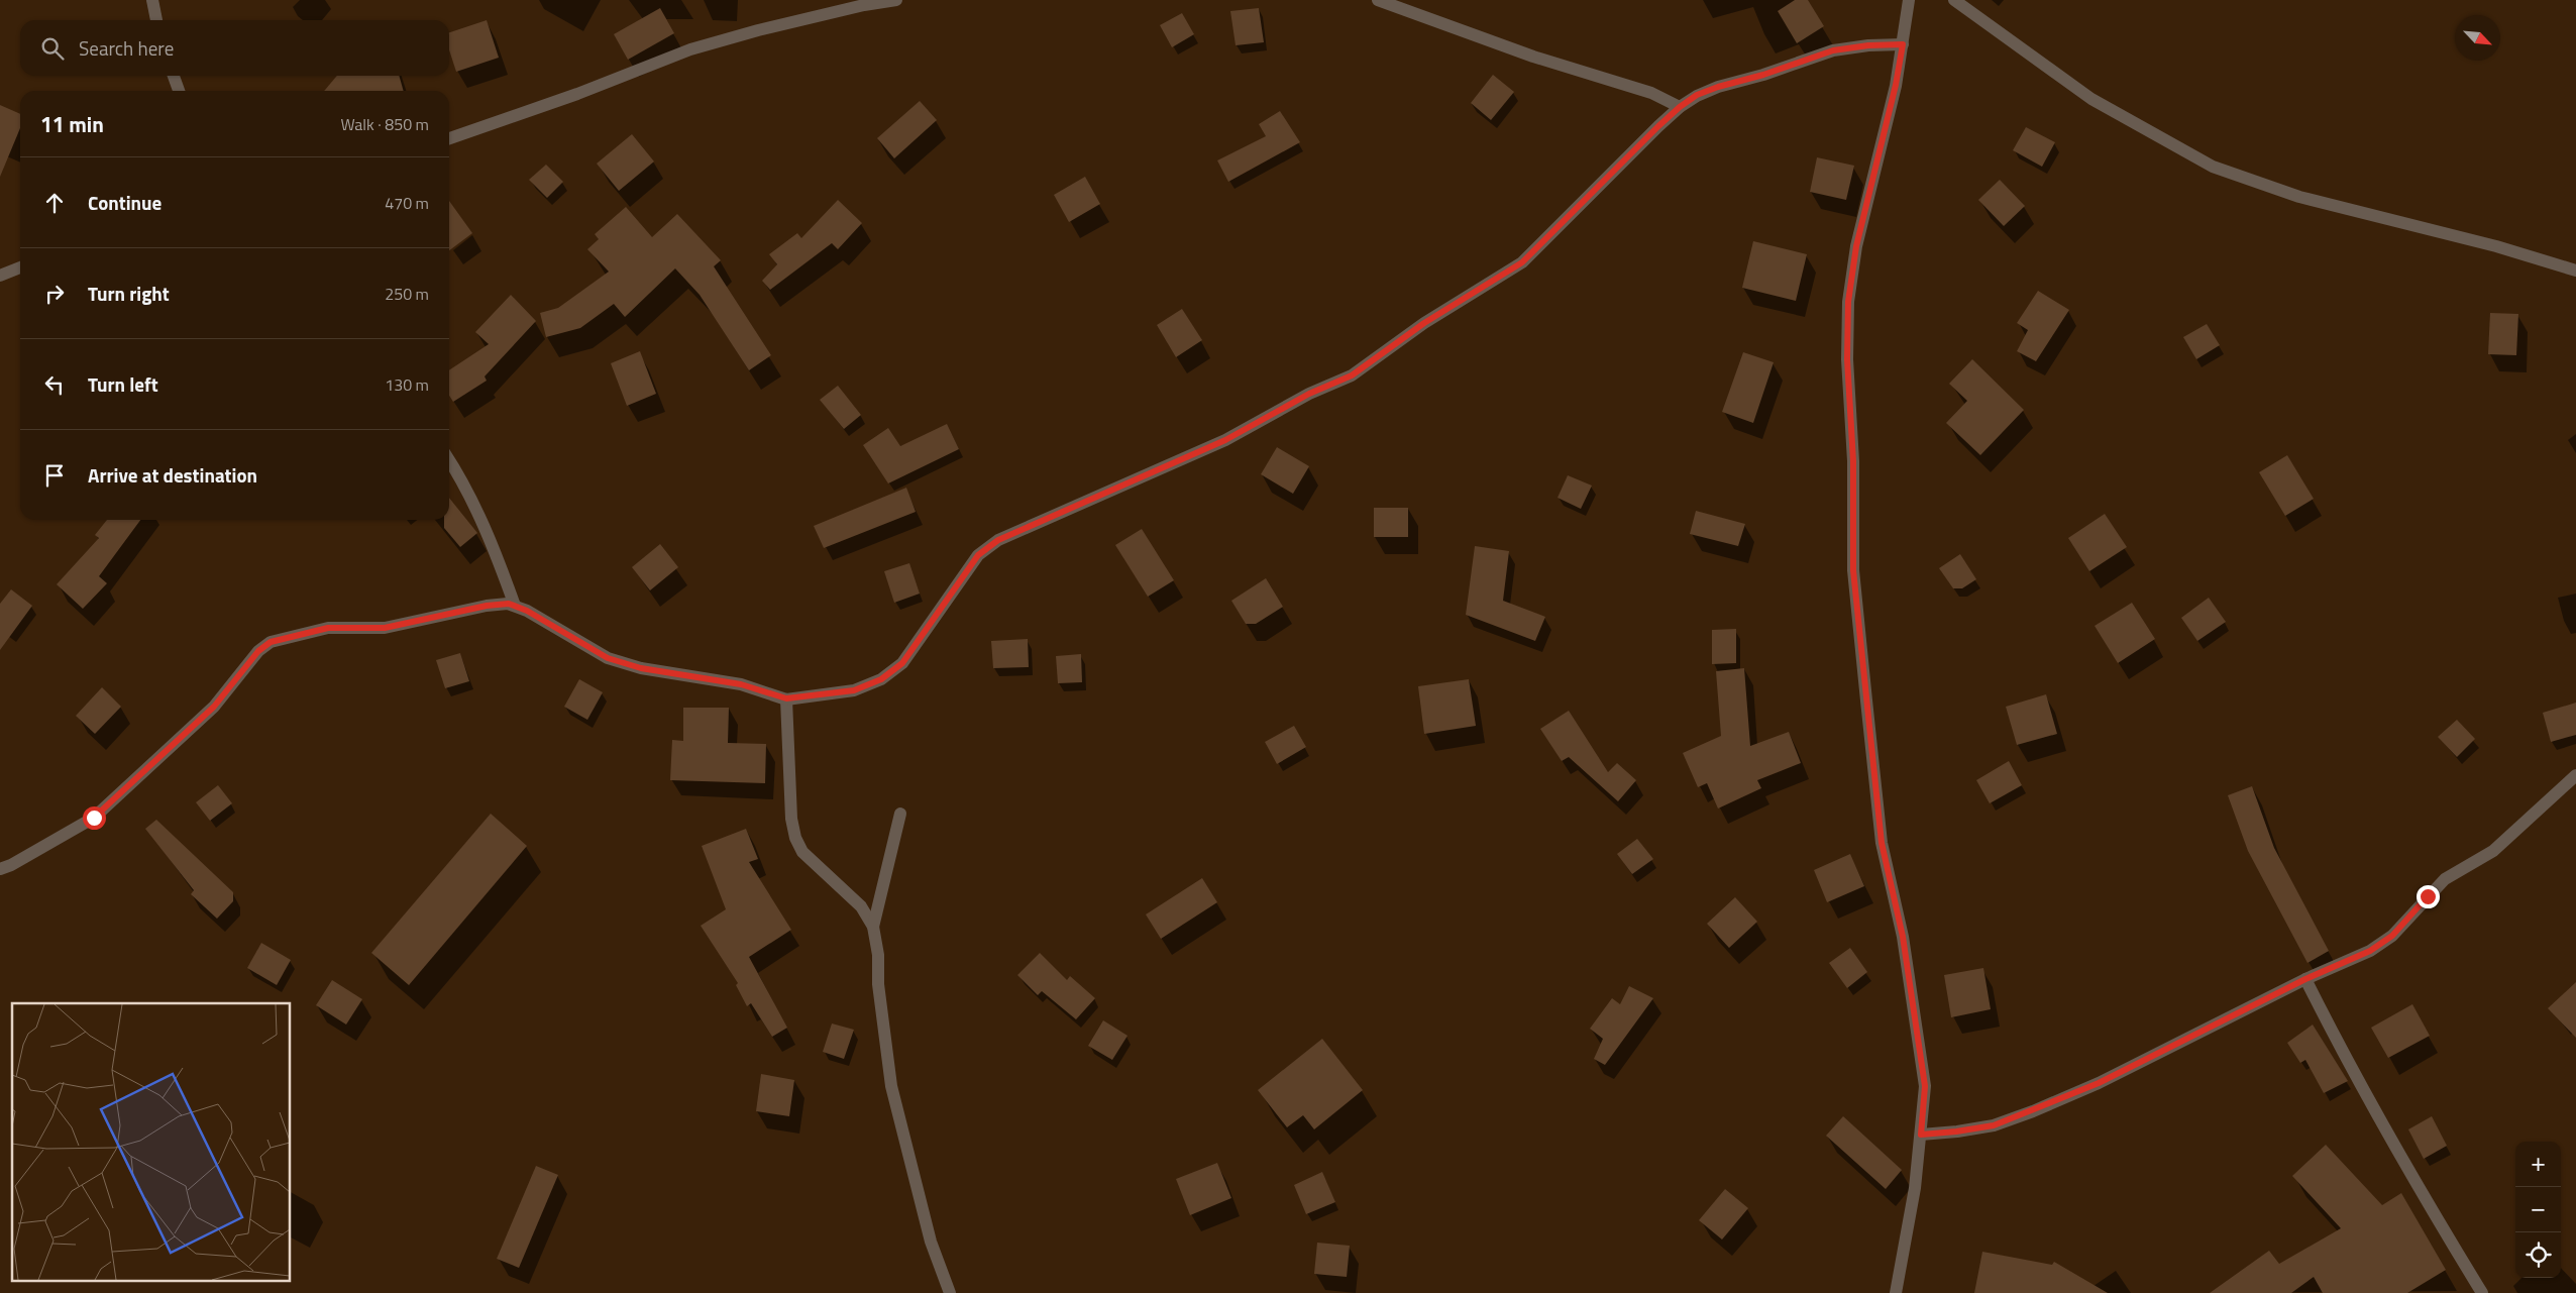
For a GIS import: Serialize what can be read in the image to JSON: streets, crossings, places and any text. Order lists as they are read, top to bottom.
{
  "north": "bottom right",
  "page": {
    "search": "Search here",
    "heading": ["11 min", "Walk · 850 m"],
    "list": [
      ["Continue", "470 m"],
      ["Turn right", "250 m"],
      ["Turn left", "130 m"],
      "Arrive at destination"
    ],
    "map_buttons": ["+", "−"]
  }
}
